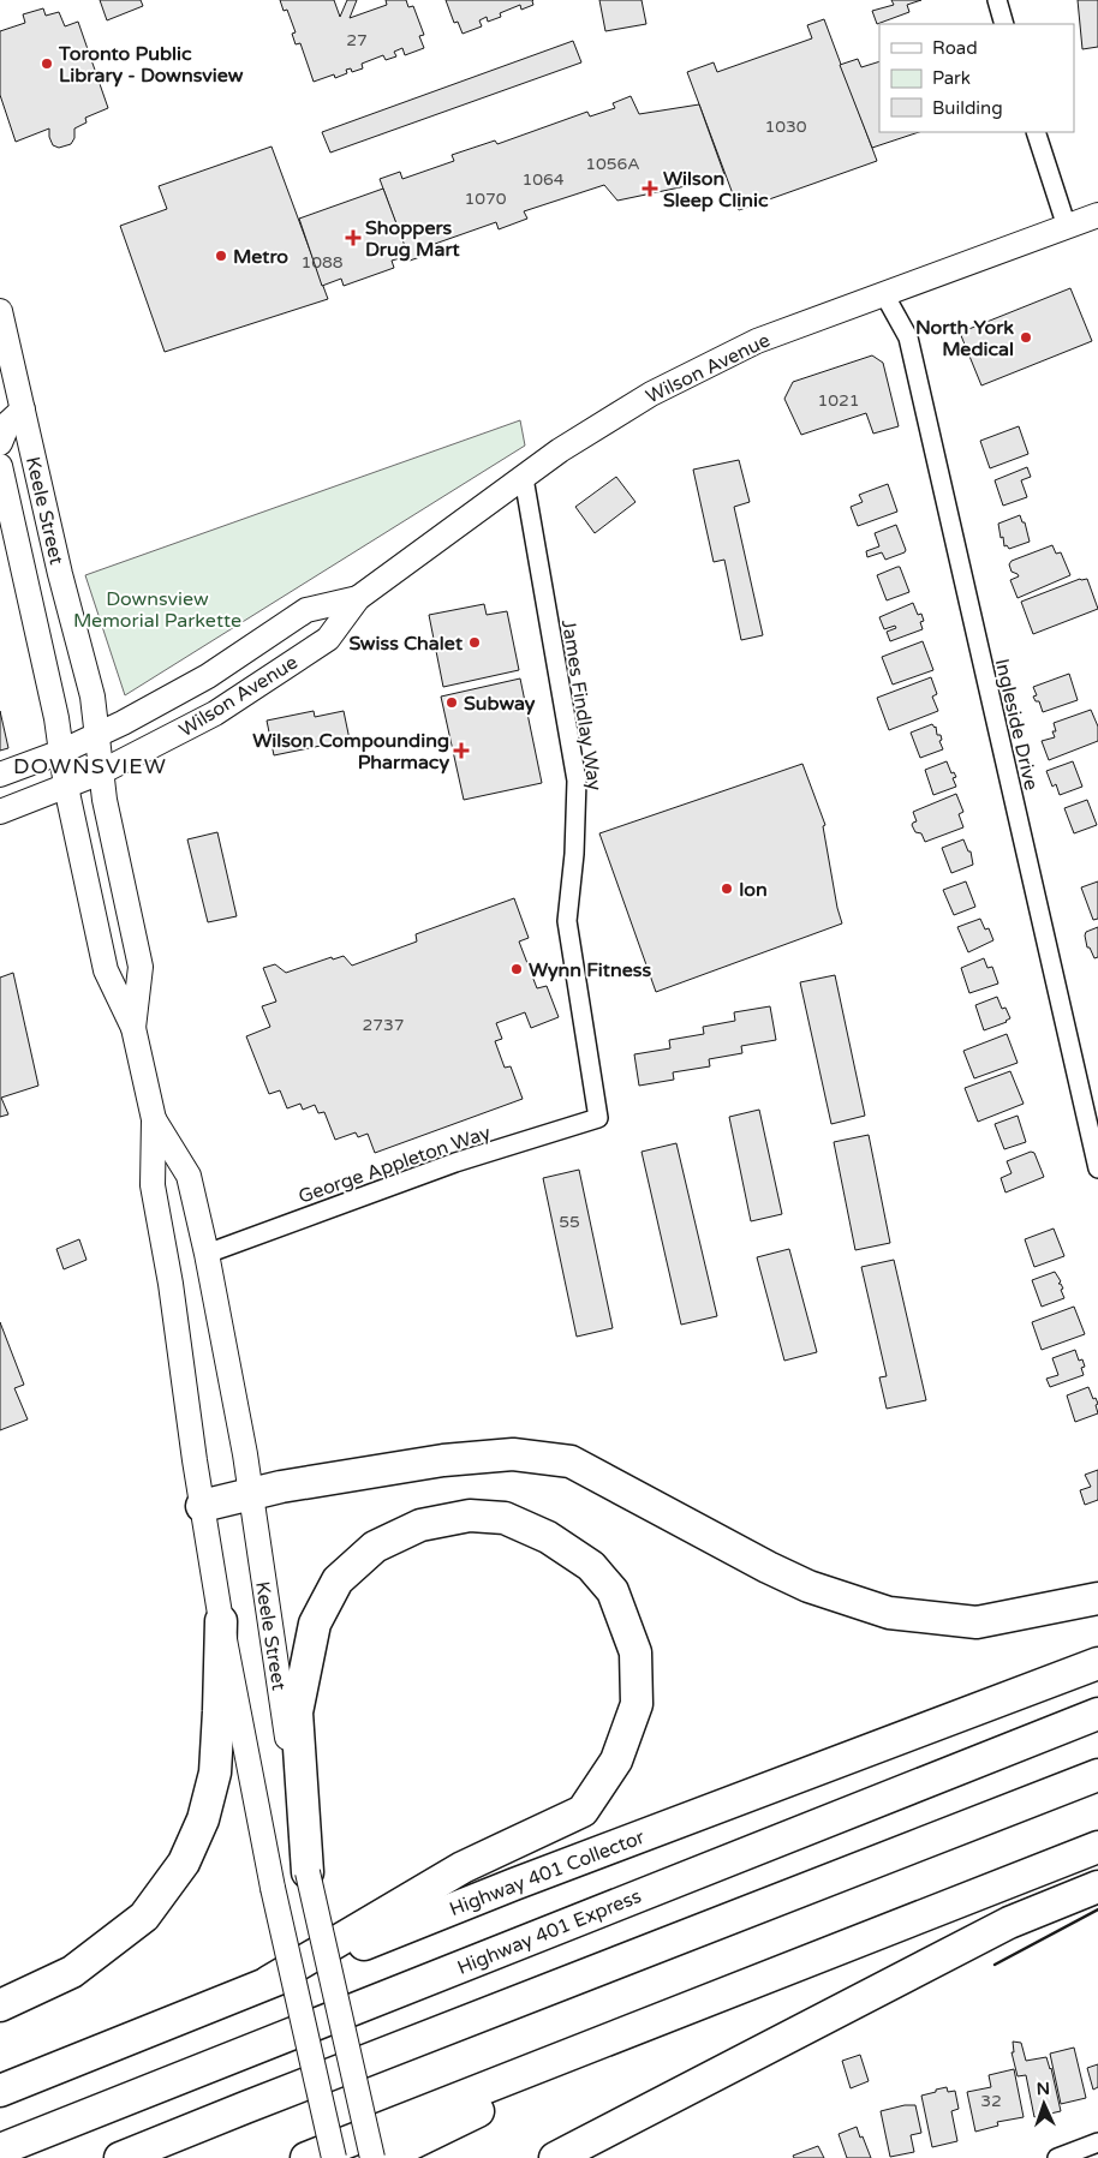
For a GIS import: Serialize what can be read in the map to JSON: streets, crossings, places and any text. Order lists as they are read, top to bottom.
{
  "streets": {
    "highway": ["Highway 401 Collector", "Highway 401 Express"],
    "main road": ["Wilson Avenue", "Keele Street"],
    "street": ["James Findlay Way", "Ingleside Drive", "George Appleton Way"]
  },
  "crossings": [
    ["Wilson Avenue", "Keele Street"],
    ["Wilson Avenue", "James Findlay Way"],
    ["Wilson Avenue", "Ingleside Drive"],
    ["Keele Street", "George Appleton Way"],
    ["James Findlay Way", "George Appleton Way"]
  ],
  "districts": ["DOWNSVIEW"],
  "parks": ["Downsview Memorial Parkette"],
  "places": {
    "other": [
      "Toronto Public Library - Downsview",
      "Metro",
      "North York Medical",
      "Swiss Chalet",
      "Subway",
      "Ion",
      "Wynn Fitness"
    ],
    "health": ["Wilson Sleep Clinic", "Shoppers Drug Mart", "Wilson Compounding Pharmacy"]
  },
  "house_numbers": [
    "27",
    "1030",
    "1056A",
    "1064",
    "1070",
    "1088",
    "1021",
    "2737",
    "55",
    "32"
  ],
  "legend": ["Road", "Park", "Building"],
  "north": "top"
}
